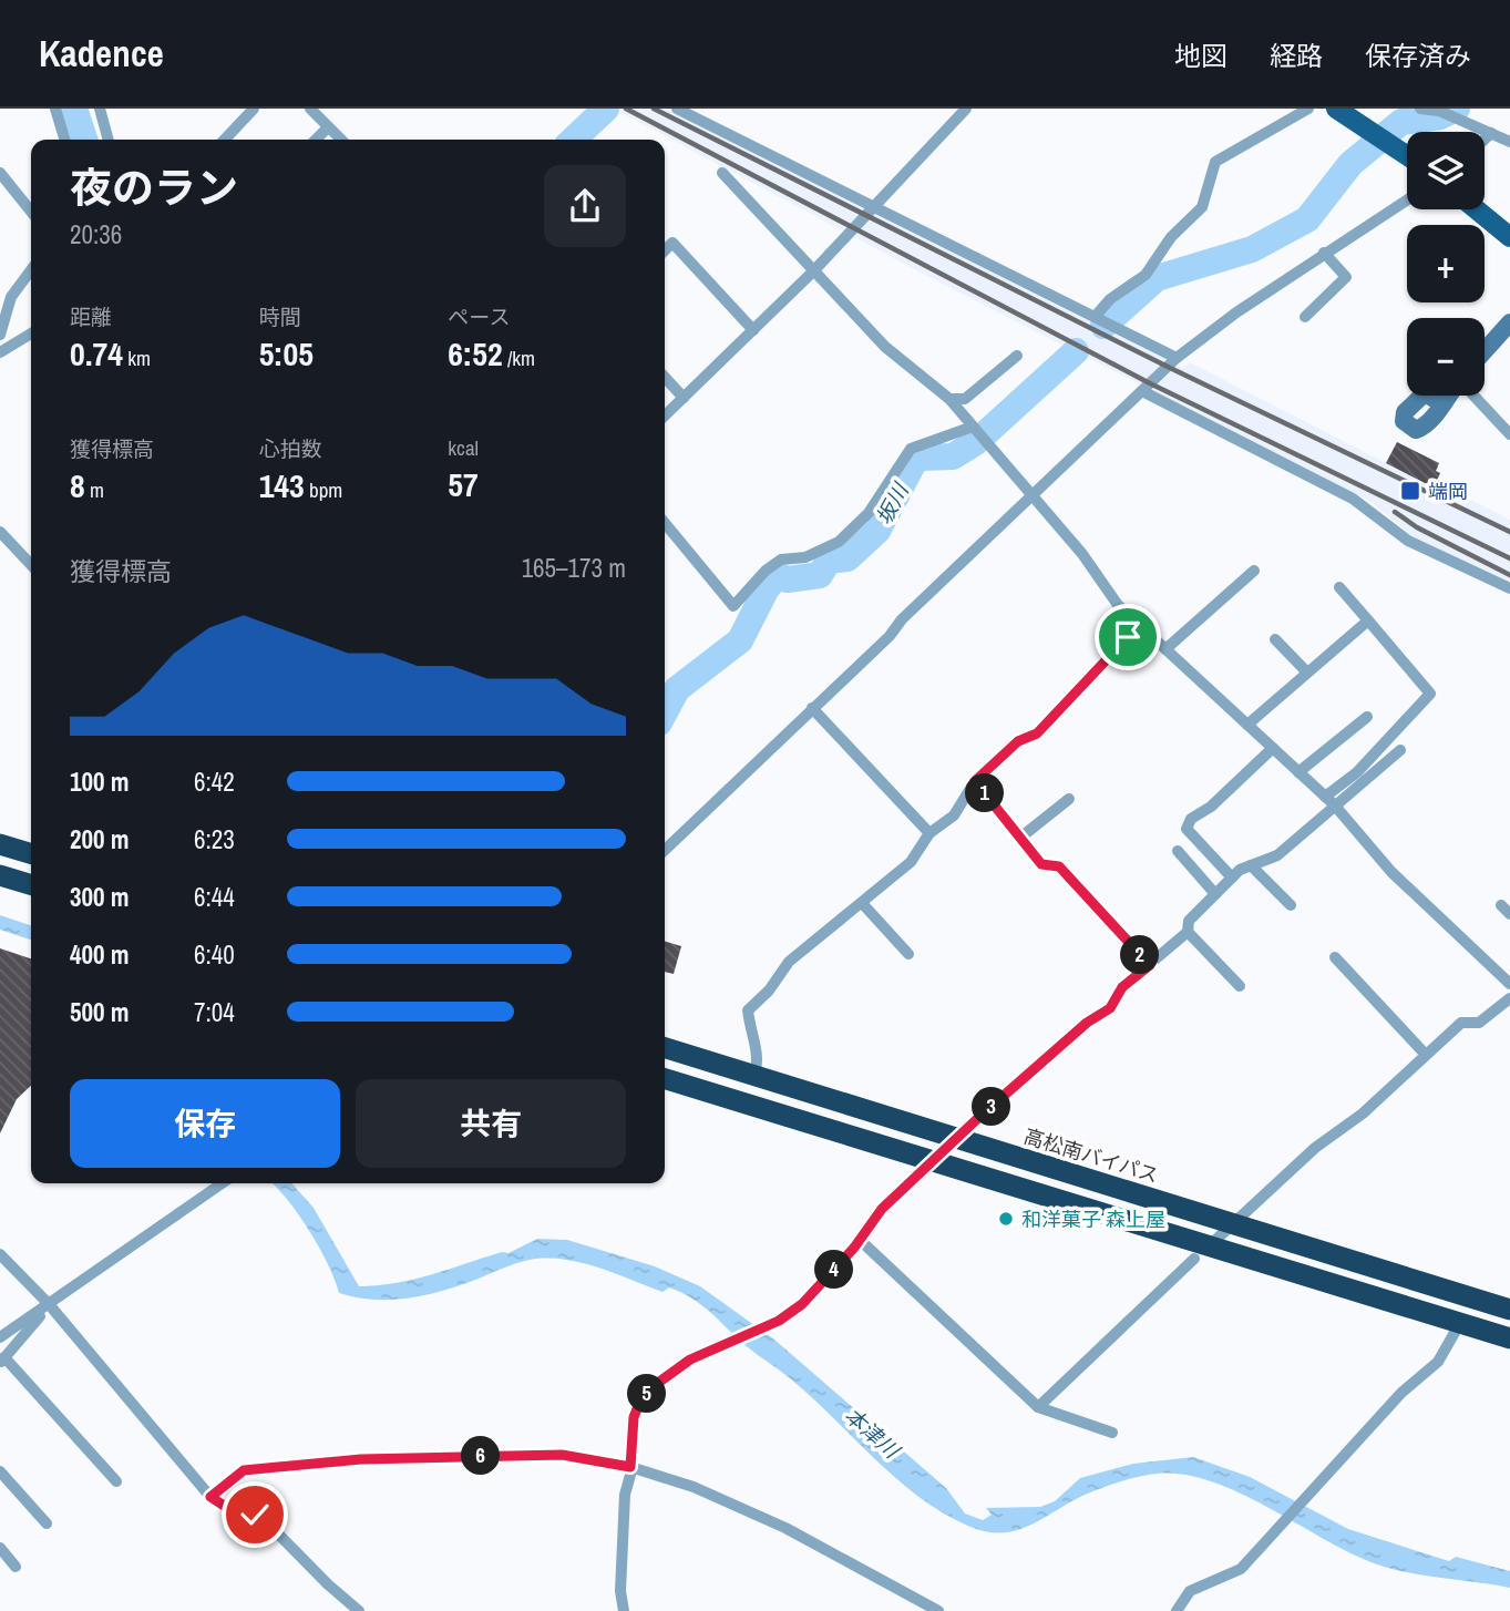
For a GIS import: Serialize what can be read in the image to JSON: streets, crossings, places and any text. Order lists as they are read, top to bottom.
{
  "streets": {
    "highway": ["高松南バイパス"]
  },
  "water": ["坂川", "本津川"],
  "places": {
    "transit": ["端岡"],
    "other": ["和洋菓子 森上屋"]
  },
  "page": {
    "header": "Kadence",
    "nav": ["地図", "経路", "保存済み"],
    "map_buttons": ["+", "−"],
    "heading": ["夜のラン", "20:36"],
    "stats": [
      ["距離", "0.74 km"],
      ["時間", "5:05"],
      ["ペース", "6:52 /km"],
      ["獲得標高", "8 m"],
      ["心拍数", "143 bpm"],
      ["kcal", "57"]
    ],
    "chart": ["獲得標高", "165–173 m"],
    "list": [
      {
        "name": "100 m",
        "note": "6:42"
      },
      {
        "name": "200 m",
        "note": "6:23"
      },
      {
        "name": "300 m",
        "note": "6:44"
      },
      {
        "name": "400 m",
        "note": "6:40"
      },
      {
        "name": "500 m",
        "note": "7:04"
      }
    ],
    "pins": [
      "1",
      "2",
      "3",
      "4",
      "5",
      "6"
    ],
    "buttons": ["保存", "共有"]
  }
}
